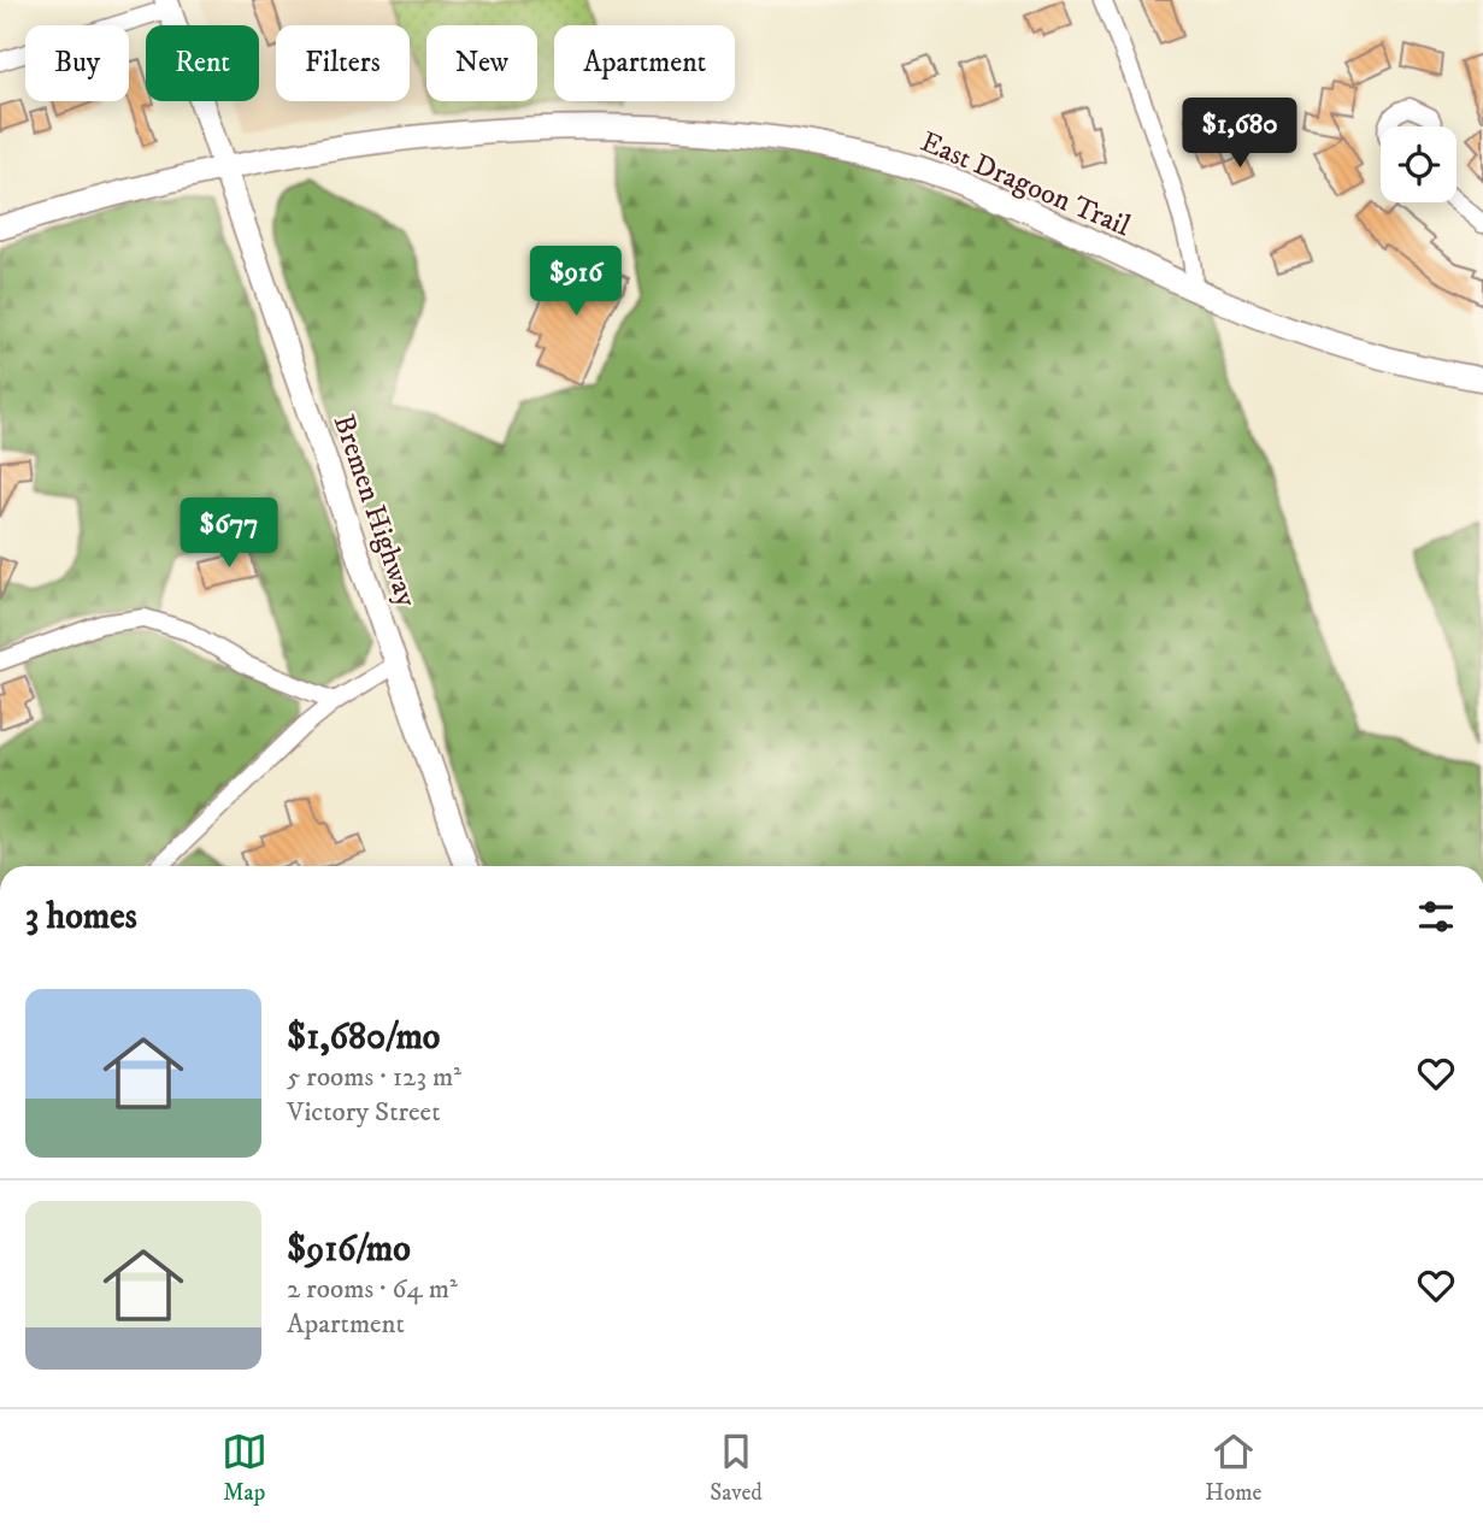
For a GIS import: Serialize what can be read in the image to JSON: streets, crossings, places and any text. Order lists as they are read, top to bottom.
{
  "streets": {
    "street": ["East Dragoon Trail", "Bremen Highway"]
  },
  "crossings": [
    ["East Dragoon Trail", "Bremen Highway"]
  ],
  "page": {
    "chip": [
      "Buy",
      "Rent",
      "Filters",
      "New",
      "Apartment"
    ],
    "price": ["$1,680", "$916", "$677"],
    "heading": "3 homes",
    "list": [
      {
        "name": "$1,680/mo",
        "note": "5 rooms · 123 m² · Victory Street"
      },
      {
        "name": "$916/mo",
        "note": "2 rooms · 64 m² · Apartment"
      }
    ],
    "tabs": ["Map", "Saved", "Home"]
  }
}
